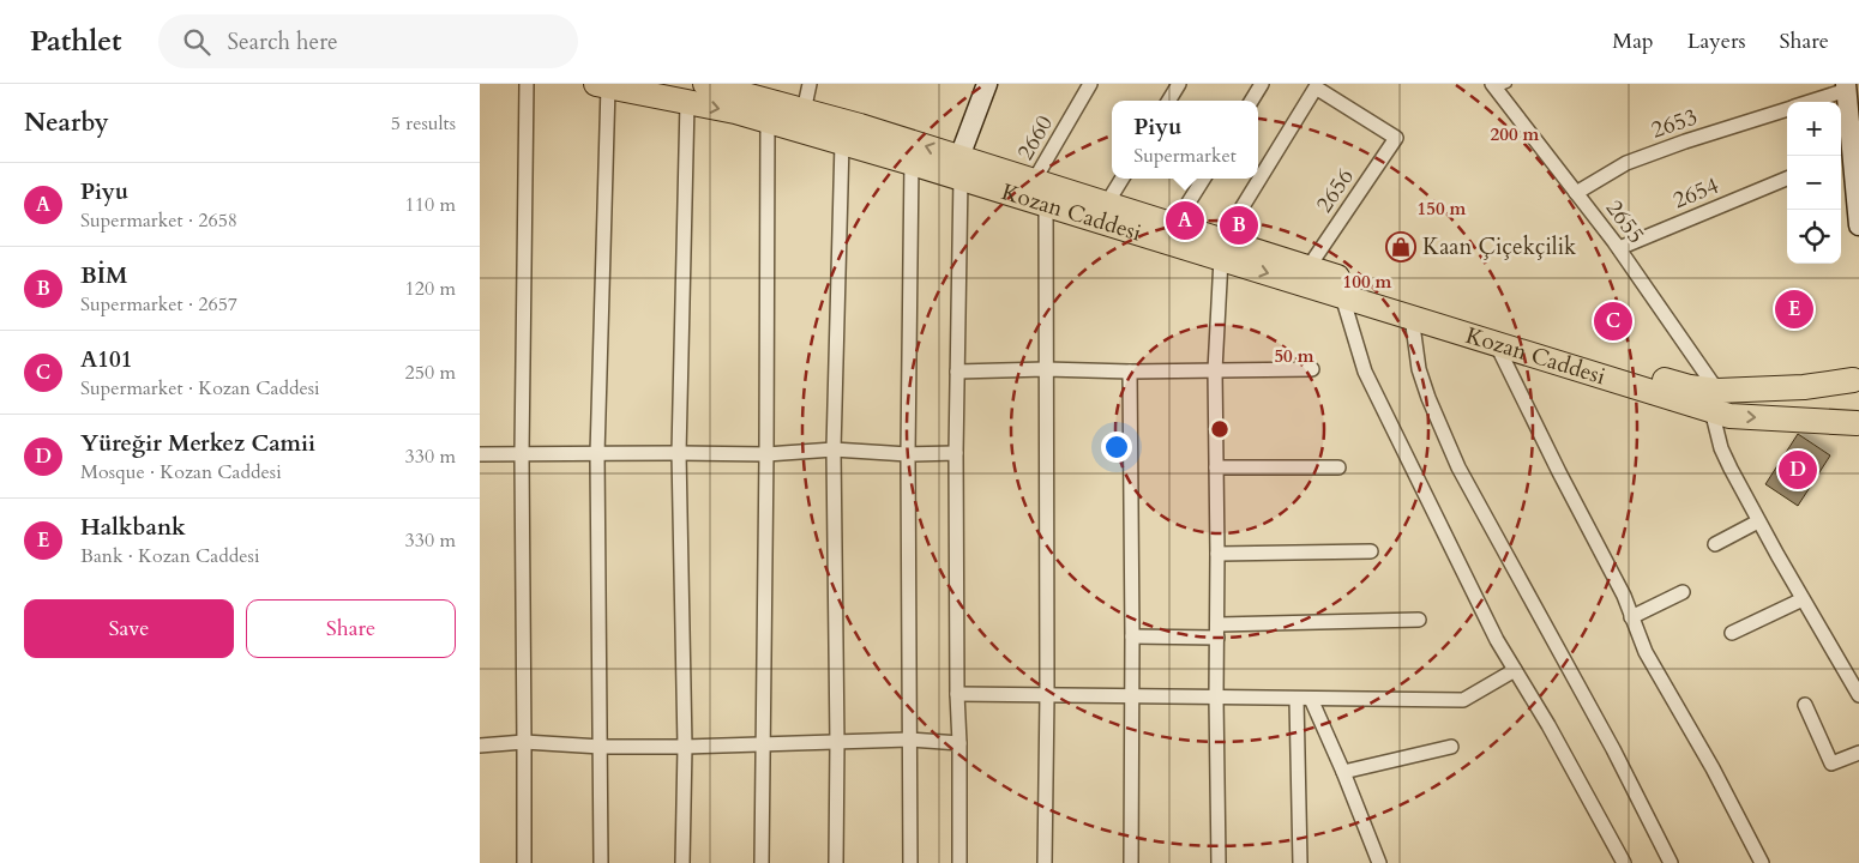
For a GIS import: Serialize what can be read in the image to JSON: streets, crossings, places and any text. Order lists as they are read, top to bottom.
{
  "streets": {
    "highway": ["Kozan Caddesi"],
    "street": [
      "2653",
      "2660",
      "2656",
      "2654",
      "2655"
    ]
  },
  "crossings": [
    ["2653", "2655"],
    ["2660", "Kozan Caddesi"],
    ["2656", "Kozan Caddesi"],
    ["2654", "2655"],
    ["Kozan Caddesi", "2655"]
  ],
  "places": {
    "shop": ["Kaan Çiçekçilik"]
  },
  "page": {
    "header": "Pathlet",
    "search": "Search here",
    "nav": ["Map", "Layers", "Share"],
    "heading": ["Nearby", "5 results"],
    "popup": ["Piyu", "Supermarket"],
    "map_buttons": ["+", "−"],
    "list": [
      {
        "mark": "A",
        "name": "Piyu",
        "note": "Supermarket · 2658",
        "value": "110 m"
      },
      {
        "mark": "B",
        "name": "BİM",
        "note": "Supermarket · 2657",
        "value": "120 m"
      },
      {
        "mark": "C",
        "name": "A101",
        "note": "Supermarket · Kozan Caddesi",
        "value": "250 m"
      },
      {
        "mark": "D",
        "name": "Yüreğir Merkez Camii",
        "note": "Mosque · Kozan Caddesi",
        "value": "330 m"
      },
      {
        "mark": "E",
        "name": "Halkbank",
        "note": "Bank · Kozan Caddesi",
        "value": "330 m"
      }
    ],
    "pins": [
      "A",
      "B",
      "E",
      "C",
      "D"
    ],
    "buttons": ["Save", "Share"]
  },
  "rings": [
    "200 m",
    "150 m",
    "100 m",
    "50 m"
  ]
}
